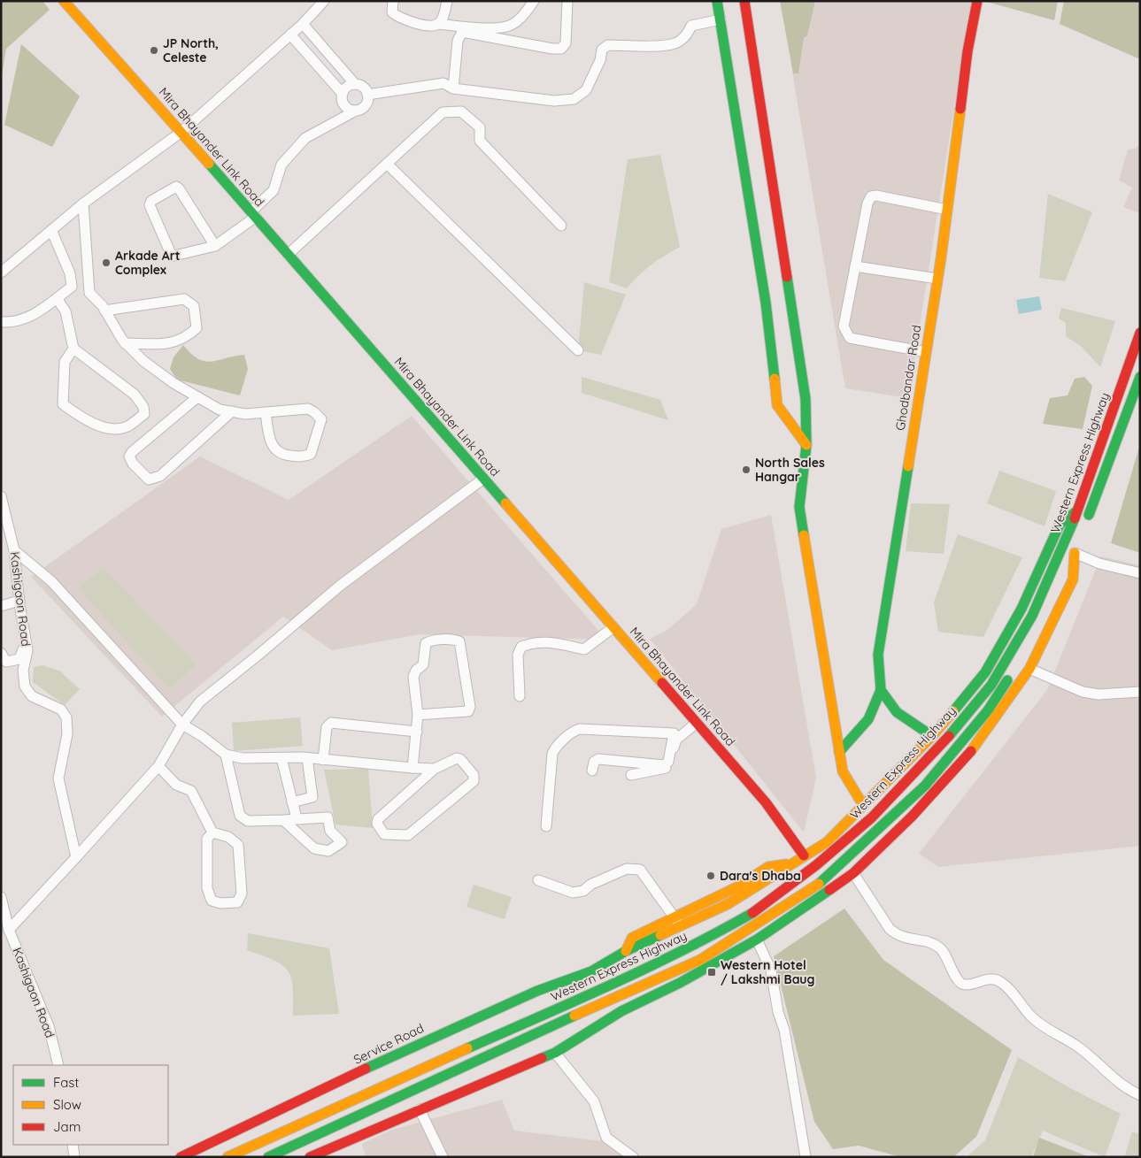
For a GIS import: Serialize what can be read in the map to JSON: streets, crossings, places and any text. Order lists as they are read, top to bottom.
{
  "streets": {
    "main road": [
      "Mira Bhayander Link Road",
      "Ghodbandar Road",
      "Western Express Highway",
      "Service Road"
    ],
    "street": ["Kashigaon Road"]
  },
  "crossings": [
    ["Mira Bhayander Link Road", "Service Road"],
    ["Western Express Highway", "Service Road"]
  ],
  "places": {
    "other": [
      "JP North, Celeste",
      "Arkade Art Complex",
      "North Sales Hangar",
      "Dara's Dhaba"
    ],
    "transit": ["Western Hotel / Lakshmi Baug"]
  },
  "legend": ["Fast", "Slow", "Jam"]
}
